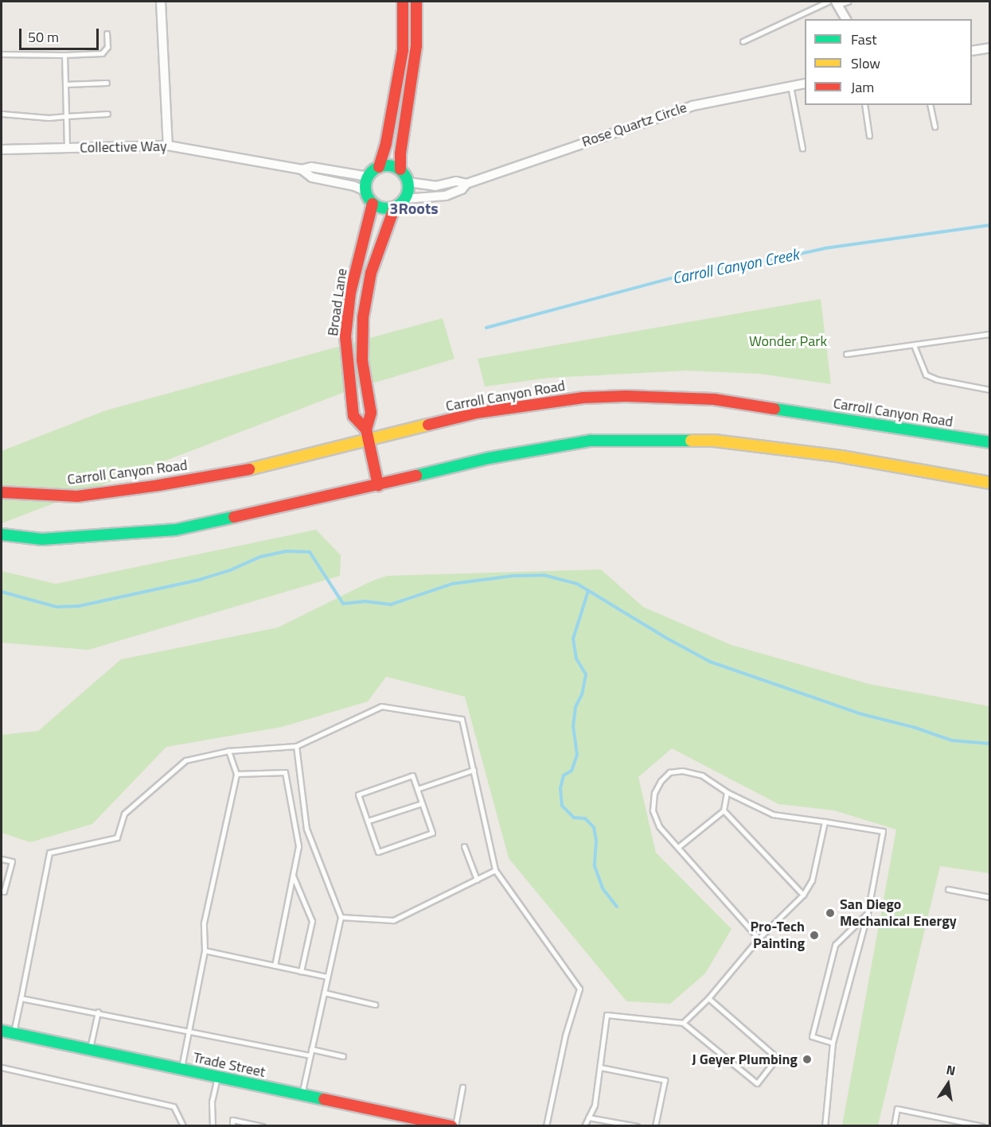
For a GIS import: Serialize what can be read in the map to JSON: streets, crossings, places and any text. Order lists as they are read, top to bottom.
{
  "streets": {
    "main road": ["Broad Lane", "Carroll Canyon Road", "Trade Street"],
    "street": ["Rose Quartz Circle", "Collective Way"]
  },
  "crossings": [
    ["Rose Quartz Circle", "Collective Way"],
    ["Rose Quartz Circle", "Broad Lane"],
    ["Collective Way", "Broad Lane"],
    ["Broad Lane", "Carroll Canyon Road"]
  ],
  "districts": ["3Roots"],
  "water": ["Carroll Canyon Creek"],
  "parks": ["Wonder Park"],
  "places": ["San Diego Mechanical Energy", "Pro-Tech Painting", "J Geyer Plumbing"],
  "legend": ["Fast", "Slow", "Jam"],
  "scale_bar": "50 m",
  "north": "top"
}
